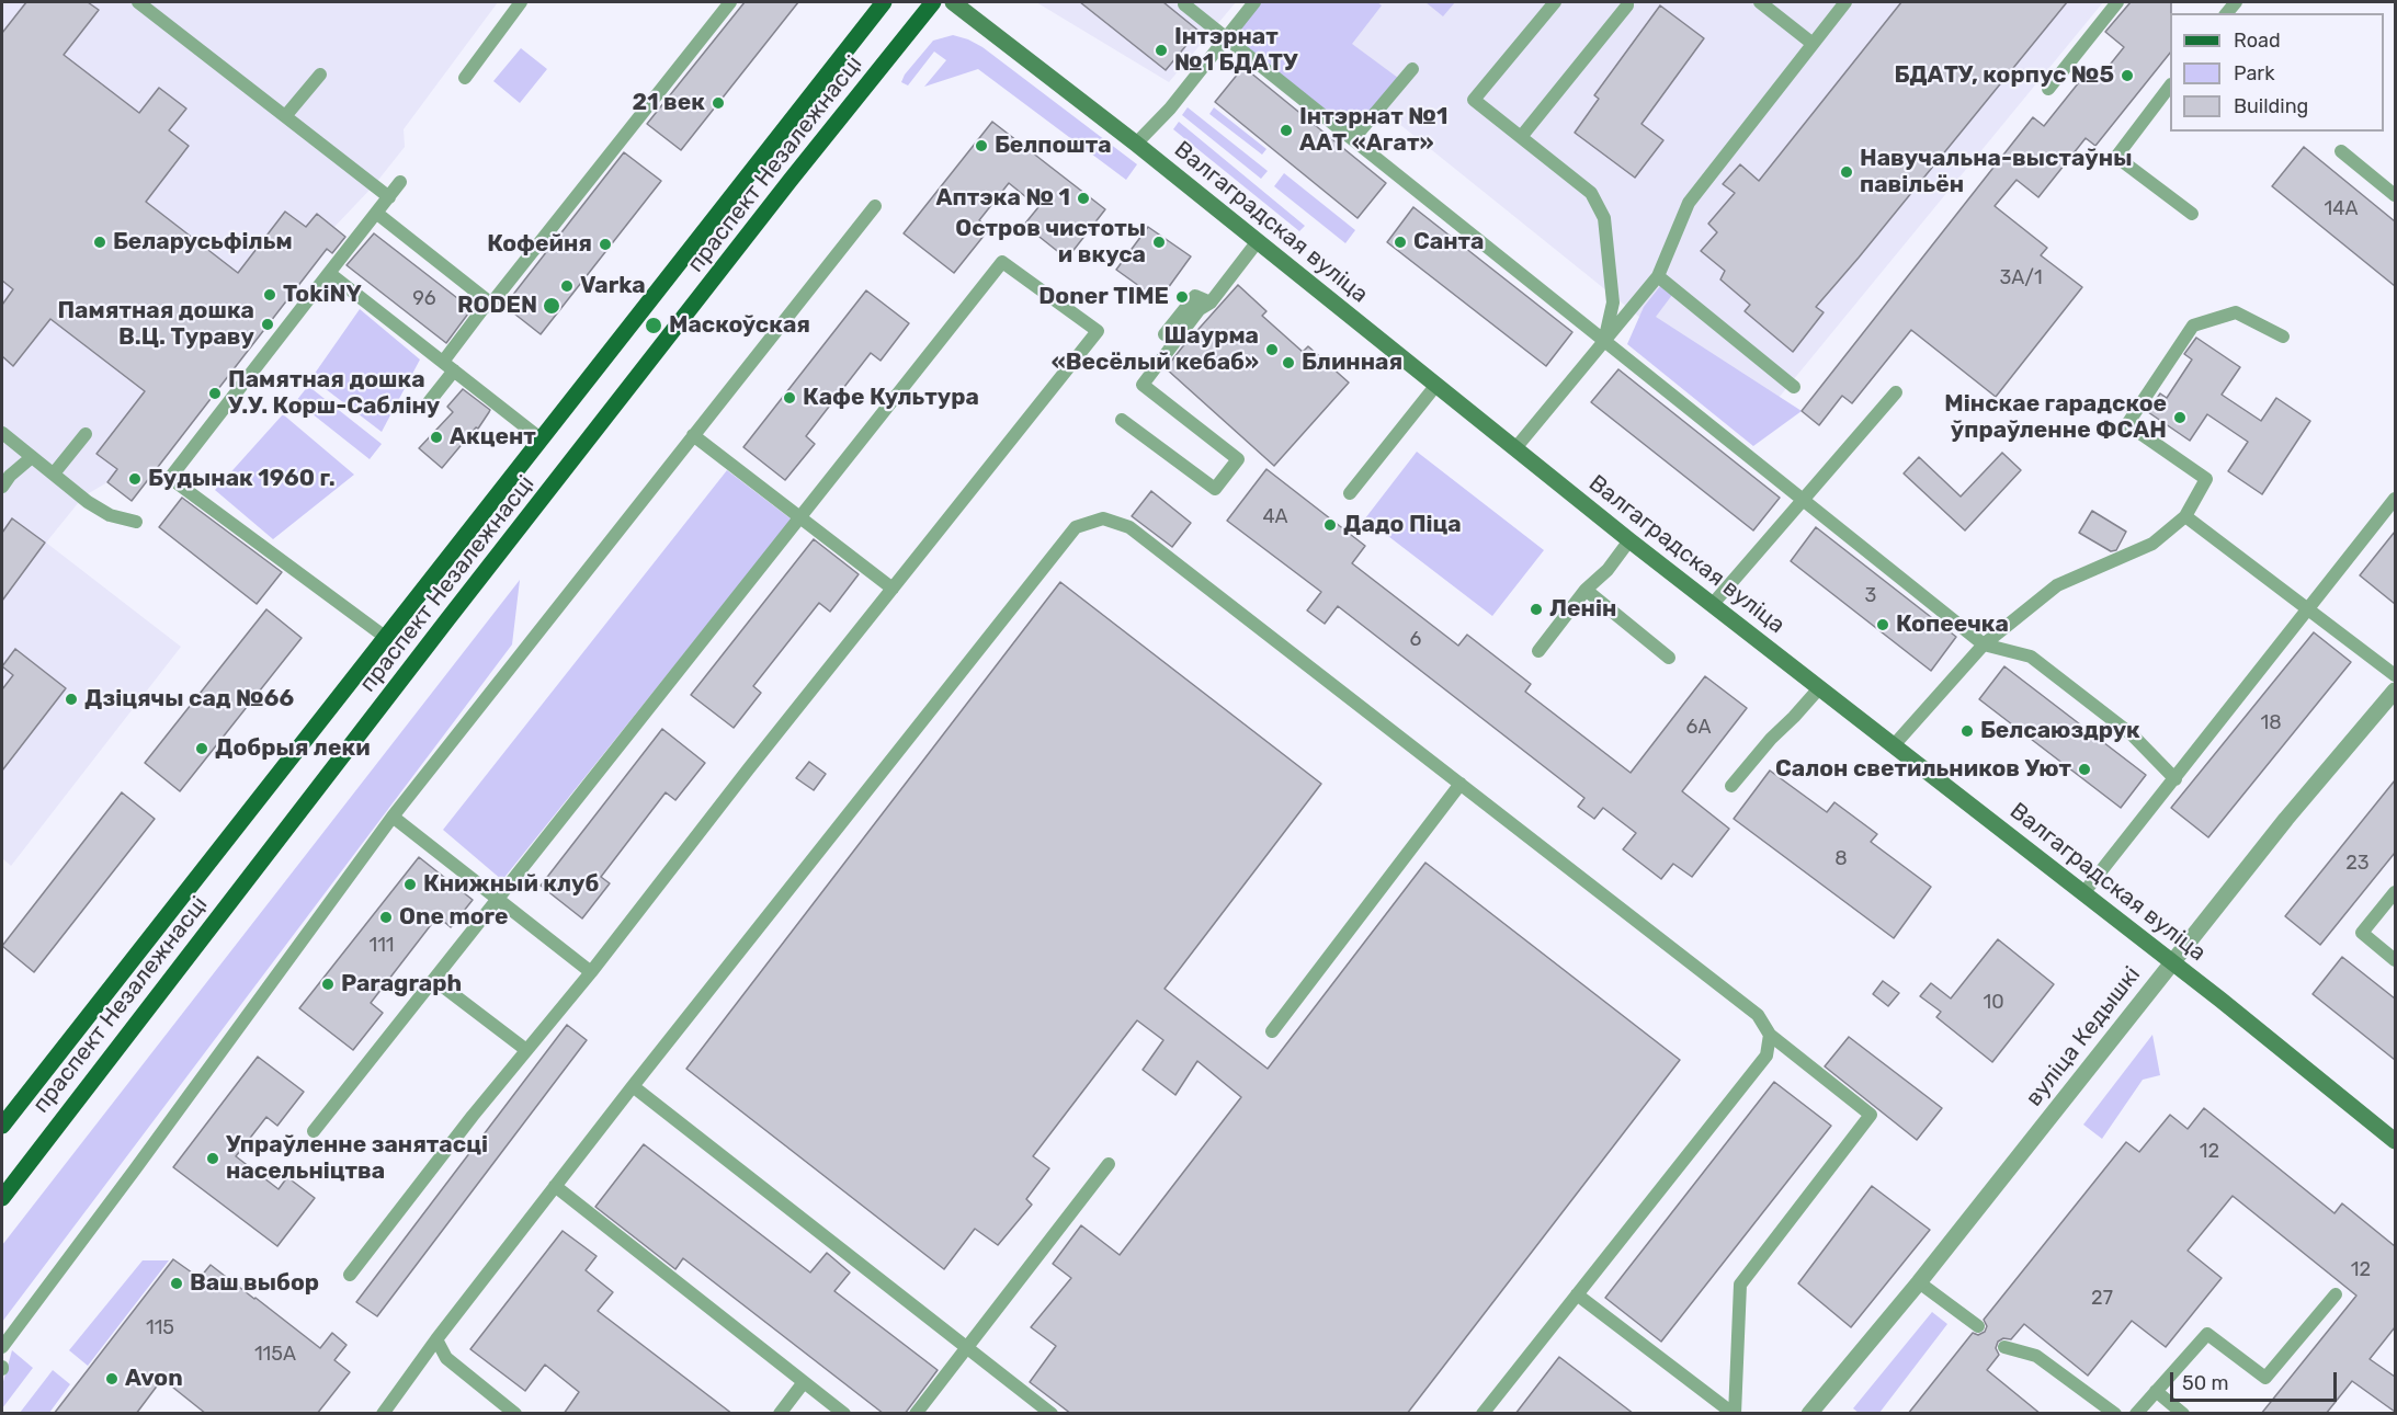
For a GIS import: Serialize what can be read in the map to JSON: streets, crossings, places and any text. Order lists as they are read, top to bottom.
{
  "streets": {
    "main road": ["праспект Незалежнасці", "Валгаградская вуліца"],
    "street": ["вуліца Кедышкі"]
  },
  "crossings": [
    ["Валгаградская вуліца", "вуліца Кедышкі"]
  ],
  "places": [
    "Інтэрнат №1 БДАТУ",
    "БДАТУ, корпус №5",
    "21 век",
    "Інтэрнат №1 ААТ «Агат»",
    "Белпошта",
    "Навучальна-выстаўны павільён",
    "Аптэка № 1",
    "Беларусьфільм",
    "Остров чистоты и вкуса",
    "Санта",
    "Кофейня",
    "Varka",
    "TokiNY",
    "Doner TIME",
    "RODEN",
    "Памятная дошка В.Ц. Тураву",
    "Маскоўская",
    "Шаурма «Весёлый кебаб»",
    "Блинная",
    "Памятная дошка У.У. Корш-Сабліну",
    "Кафе Культура",
    "Мінскае гарадское ўпраўленне ФСАН",
    "Акцент",
    "Будынак 1960 г.",
    "Дадо Піца",
    "Ленін",
    "Копеечка",
    "Дзіцячы сад №66",
    "Белсаюздрук",
    "Добрыя леки",
    "Салон светильников Уют",
    "Книжный клуб",
    "One more",
    "Paragraph",
    "Упраўленне занятасці насельніцтва",
    "Ваш выбор",
    "Avon"
  ],
  "house_numbers": [
    "14А",
    "3А/1",
    "96",
    "4А",
    "3",
    "6",
    "18",
    "6А",
    "8",
    "23",
    "111",
    "10",
    "12",
    "12",
    "27",
    "115",
    "115А"
  ],
  "legend": ["Road", "Park", "Building"],
  "scale_bar": "50 m"
}
